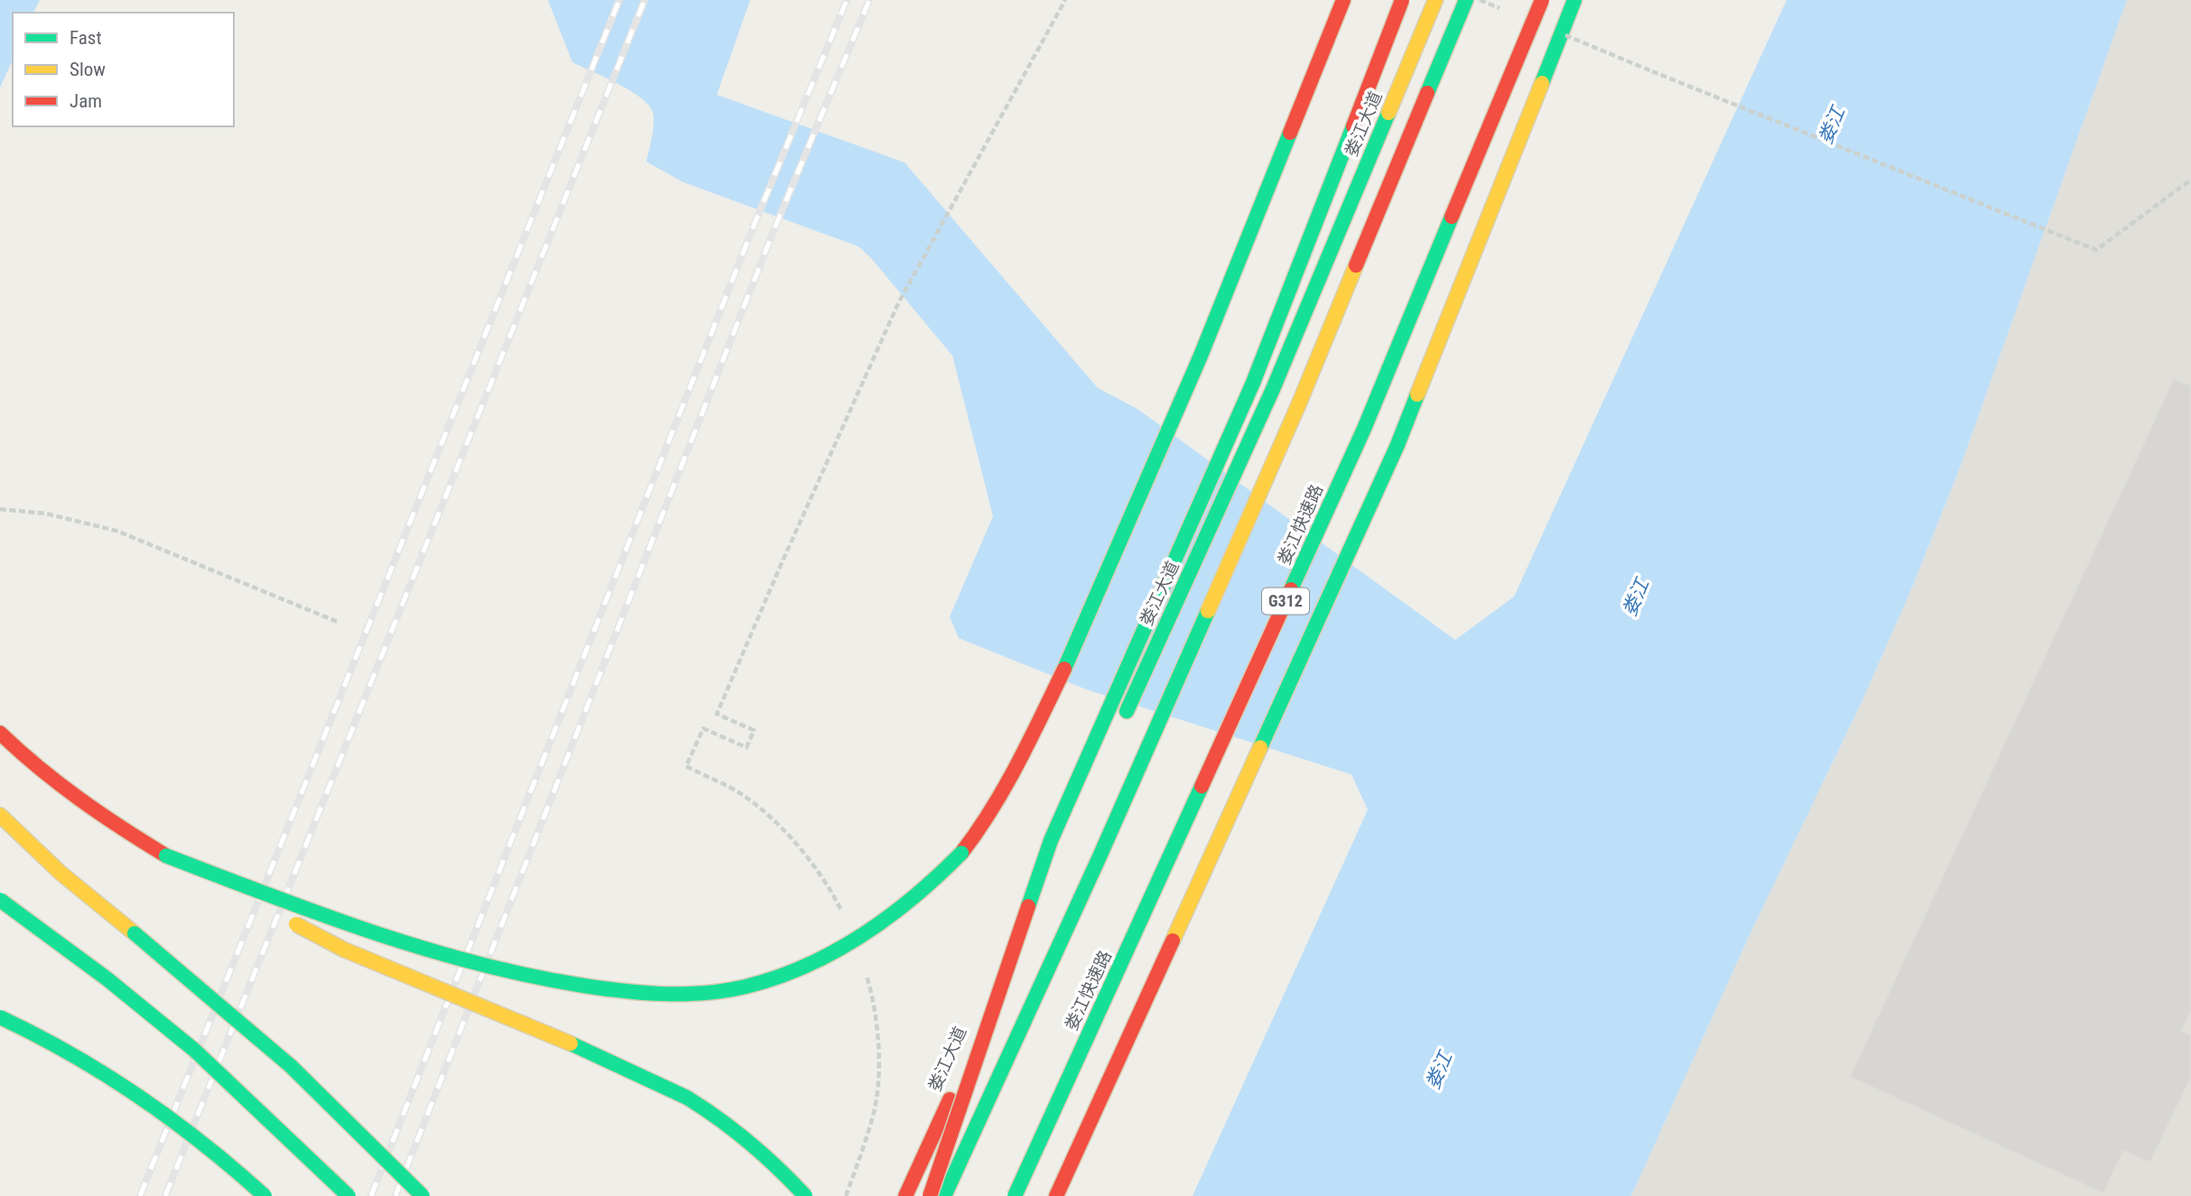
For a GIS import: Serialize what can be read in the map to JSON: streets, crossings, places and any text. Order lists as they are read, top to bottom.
{
  "streets": {
    "main road": ["娄江大道", "娄江快速路", "G312"]
  },
  "water": ["娄江"],
  "legend": ["Fast", "Slow", "Jam"]
}
